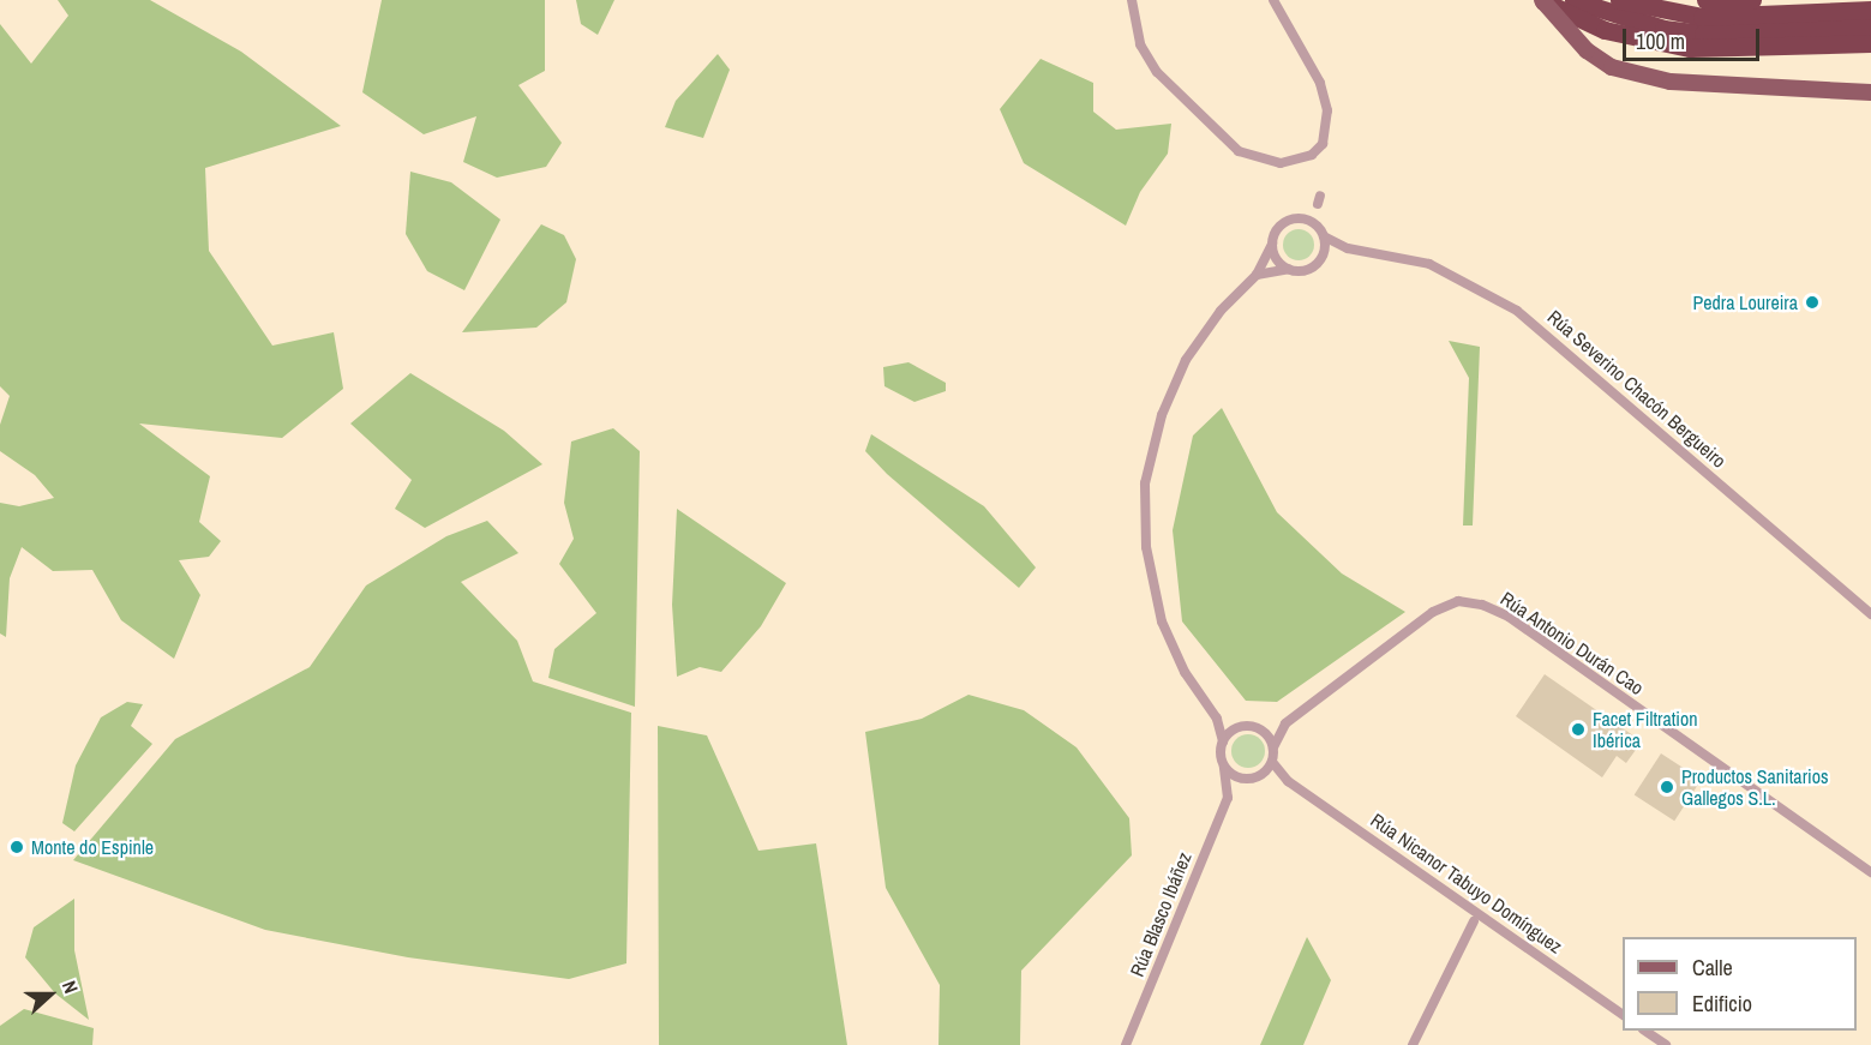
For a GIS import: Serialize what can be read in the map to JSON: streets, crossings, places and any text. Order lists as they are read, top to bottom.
{
  "streets": {
    "street": [
      "Rúa Severino Chacón Bergueiro",
      "Rúa Antonio Durán Cao",
      "Rúa Nicanor Tabuyo Domínguez",
      "Rúa Blasco Ibáñez"
    ]
  },
  "crossings": [
    ["Rúa Antonio Durán Cao", "Rúa Nicanor Tabuyo Domínguez"],
    ["Rúa Antonio Durán Cao", "Rúa Blasco Ibáñez"],
    ["Rúa Nicanor Tabuyo Domínguez", "Rúa Blasco Ibáñez"]
  ],
  "places": [
    "Pedra Loureira",
    "Facet Filtration Ibérica",
    "Productos Sanitarios Gallegos S.L.",
    "Monte do Espinle"
  ],
  "legend": ["Calle", "Edificio"],
  "scale_bar": "100 m",
  "north": "right"
}
